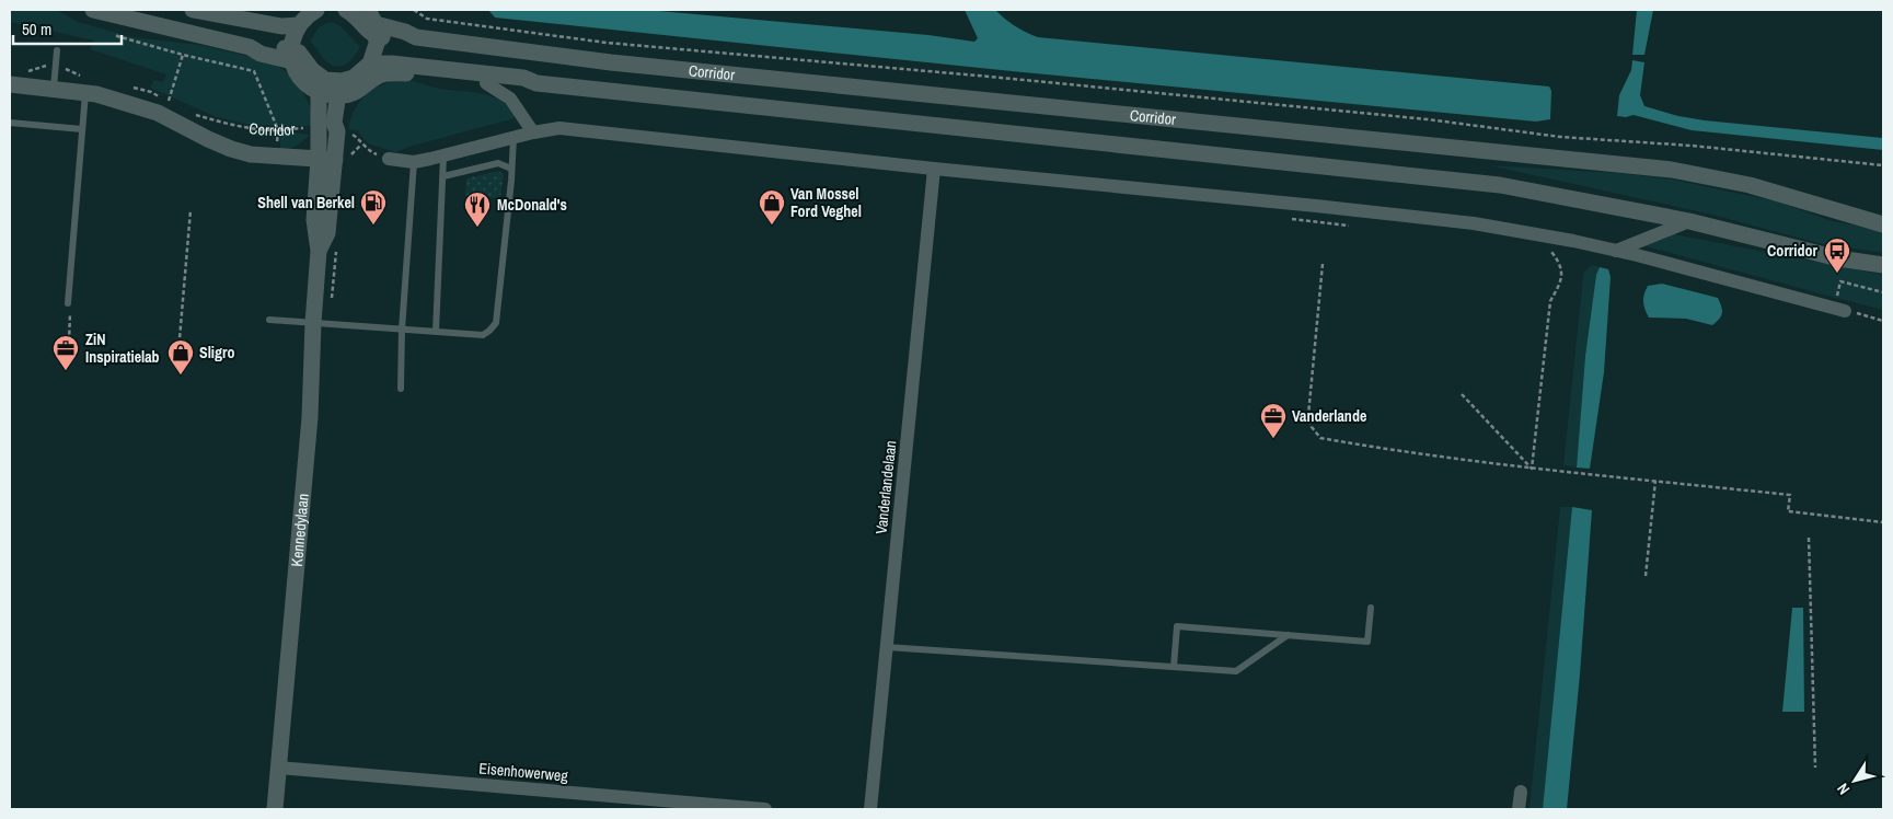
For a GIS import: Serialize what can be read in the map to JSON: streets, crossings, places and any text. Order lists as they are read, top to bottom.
{
  "streets": {
    "main road": ["Corridor", "Kennedylaan"],
    "street": ["Vanderlandelaan", "Eisenhowerweg"]
  },
  "crossings": [
    ["Corridor", "Kennedylaan"],
    ["Kennedylaan", "Eisenhowerweg"]
  ],
  "places": {
    "fuel station": ["Shell van Berkel"],
    "shop": ["Van Mossel Ford Veghel", "Sligro"],
    "restaurant": ["McDonald's"],
    "bus stop": ["Corridor"],
    "office": ["ZiN Inspiratielab", "Vanderlande"]
  },
  "scale_bar": "50 m",
  "north": "bottom left"
}
